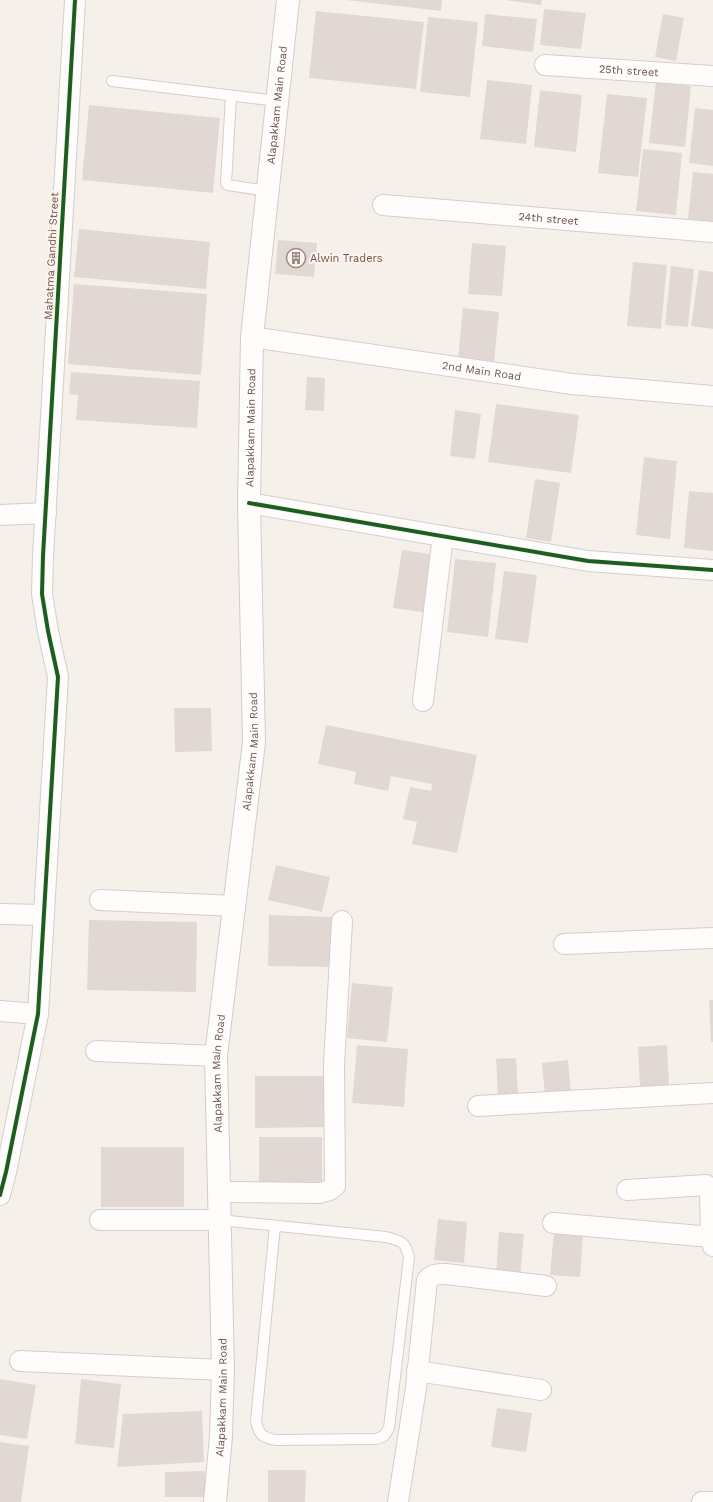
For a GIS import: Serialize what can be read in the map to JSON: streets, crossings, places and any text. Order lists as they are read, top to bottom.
{
  "streets": {
    "main road": ["Alapakkam Main Road"],
    "street": [
      "25th street",
      "24th street",
      "Mahatma Gandhi Street",
      "2nd Main Road"
    ]
  },
  "crossings": [
    ["Alapakkam Main Road", "2nd Main Road"]
  ],
  "places": {
    "building": ["Alwin Traders"]
  }
}
